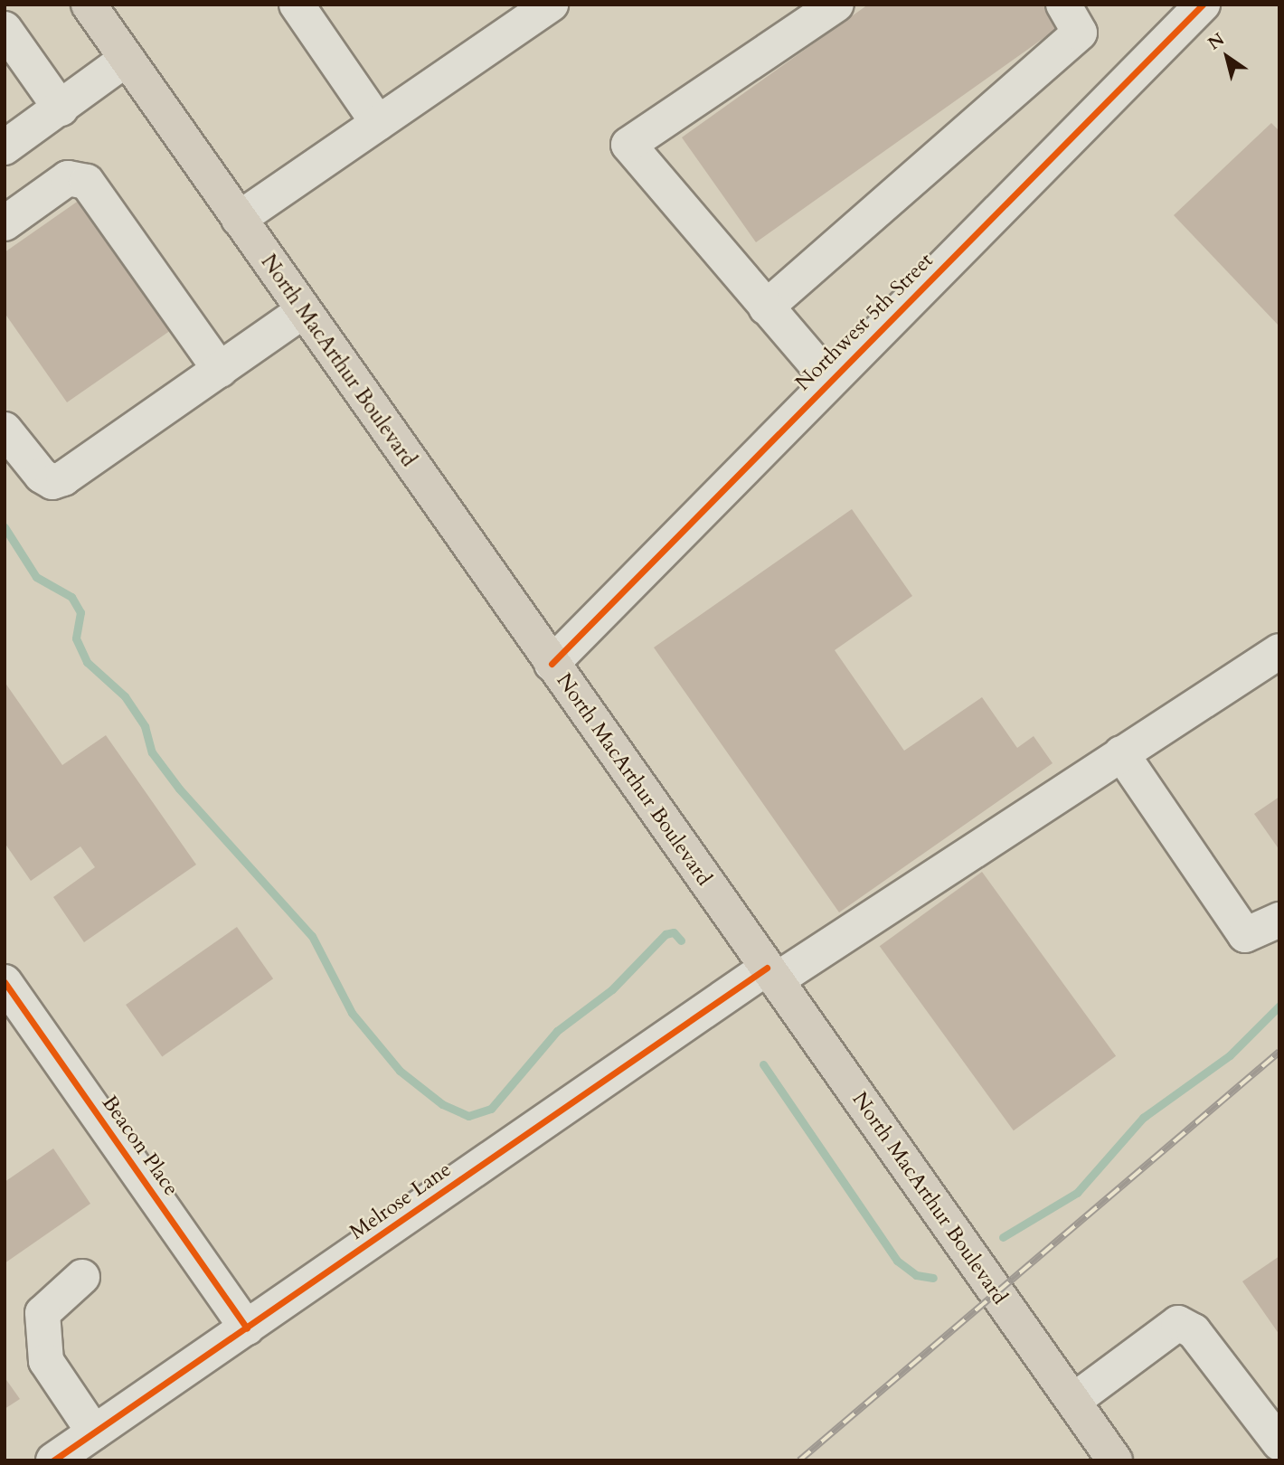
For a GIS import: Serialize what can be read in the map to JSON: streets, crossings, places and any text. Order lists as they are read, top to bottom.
{
  "streets": {
    "main road": ["North MacArthur Boulevard"],
    "street": ["Northwest 5th Street", "Beacon Place", "Melrose Lane"]
  },
  "crossings": [
    ["Northwest 5th Street", "North MacArthur Boulevard"],
    ["North MacArthur Boulevard", "Melrose Lane"],
    ["Beacon Place", "Melrose Lane"]
  ],
  "north": "top left"
}
